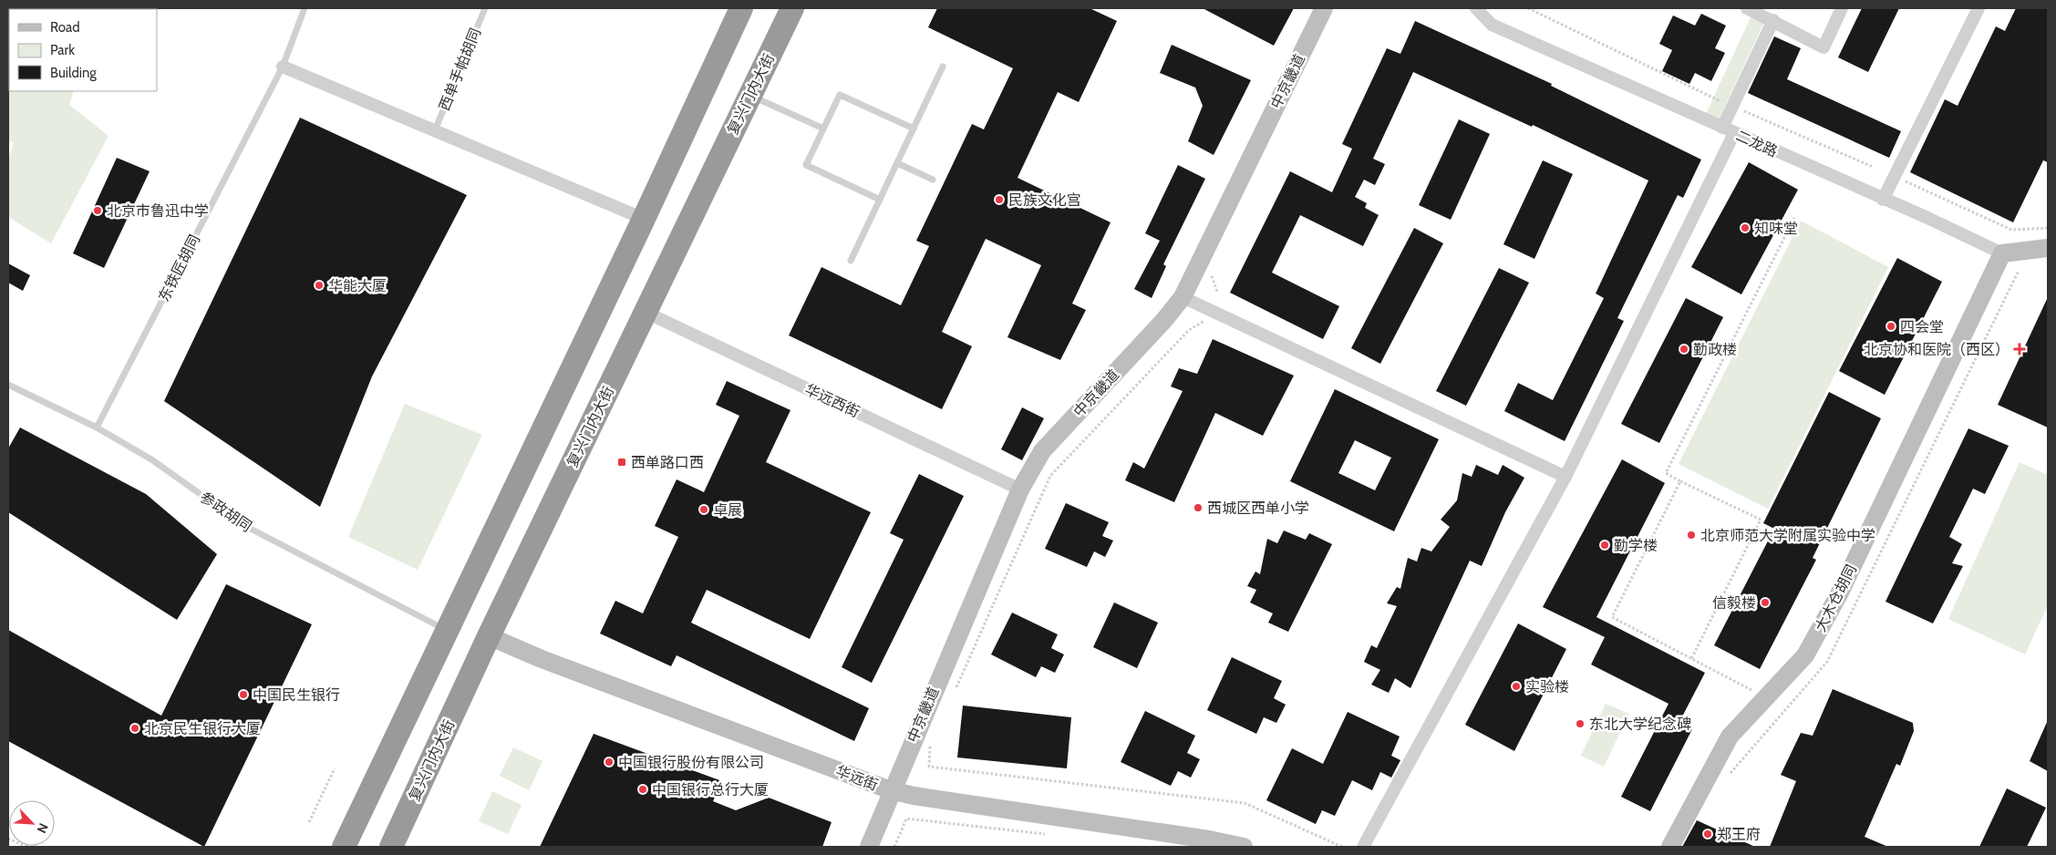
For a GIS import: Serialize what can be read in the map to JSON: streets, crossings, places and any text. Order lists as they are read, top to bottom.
{
  "streets": {
    "highway": ["复兴门内大街"],
    "street": [
      "中京畿道",
      "二龙路",
      "华远西街",
      "大木仓胡同",
      "华远街"
    ],
    "lane": ["西单手帕胡同", "东铁匠胡同", "参政胡同"]
  },
  "crossings": [
    ["中京畿道", "华远西街"],
    ["中京畿道", "华远街"],
    ["复兴门内大街", "华远西街"],
    ["复兴门内大街", "华远街"],
    ["二龙路", "大木仓胡同"],
    ["东铁匠胡同", "参政胡同"]
  ],
  "places": {
    "other": [
      "民族文化宫",
      "北京市鲁迅中学",
      "知味堂",
      "华能大厦",
      "四会堂",
      "勤政楼",
      "西城区西单小学",
      "卓展",
      "北京师范大学附属实验中学",
      "勤学楼",
      "信毅楼",
      "实验楼",
      "中国民生银行",
      "东北大学纪念碑",
      "北京民生银行大厦",
      "中国银行股份有限公司",
      "中国银行总行大厦",
      "郑王府"
    ],
    "health": ["北京协和医院（西区）"],
    "transit": ["西单路口西"]
  },
  "legend": ["Road", "Park", "Building"],
  "north": "bottom right"
}
